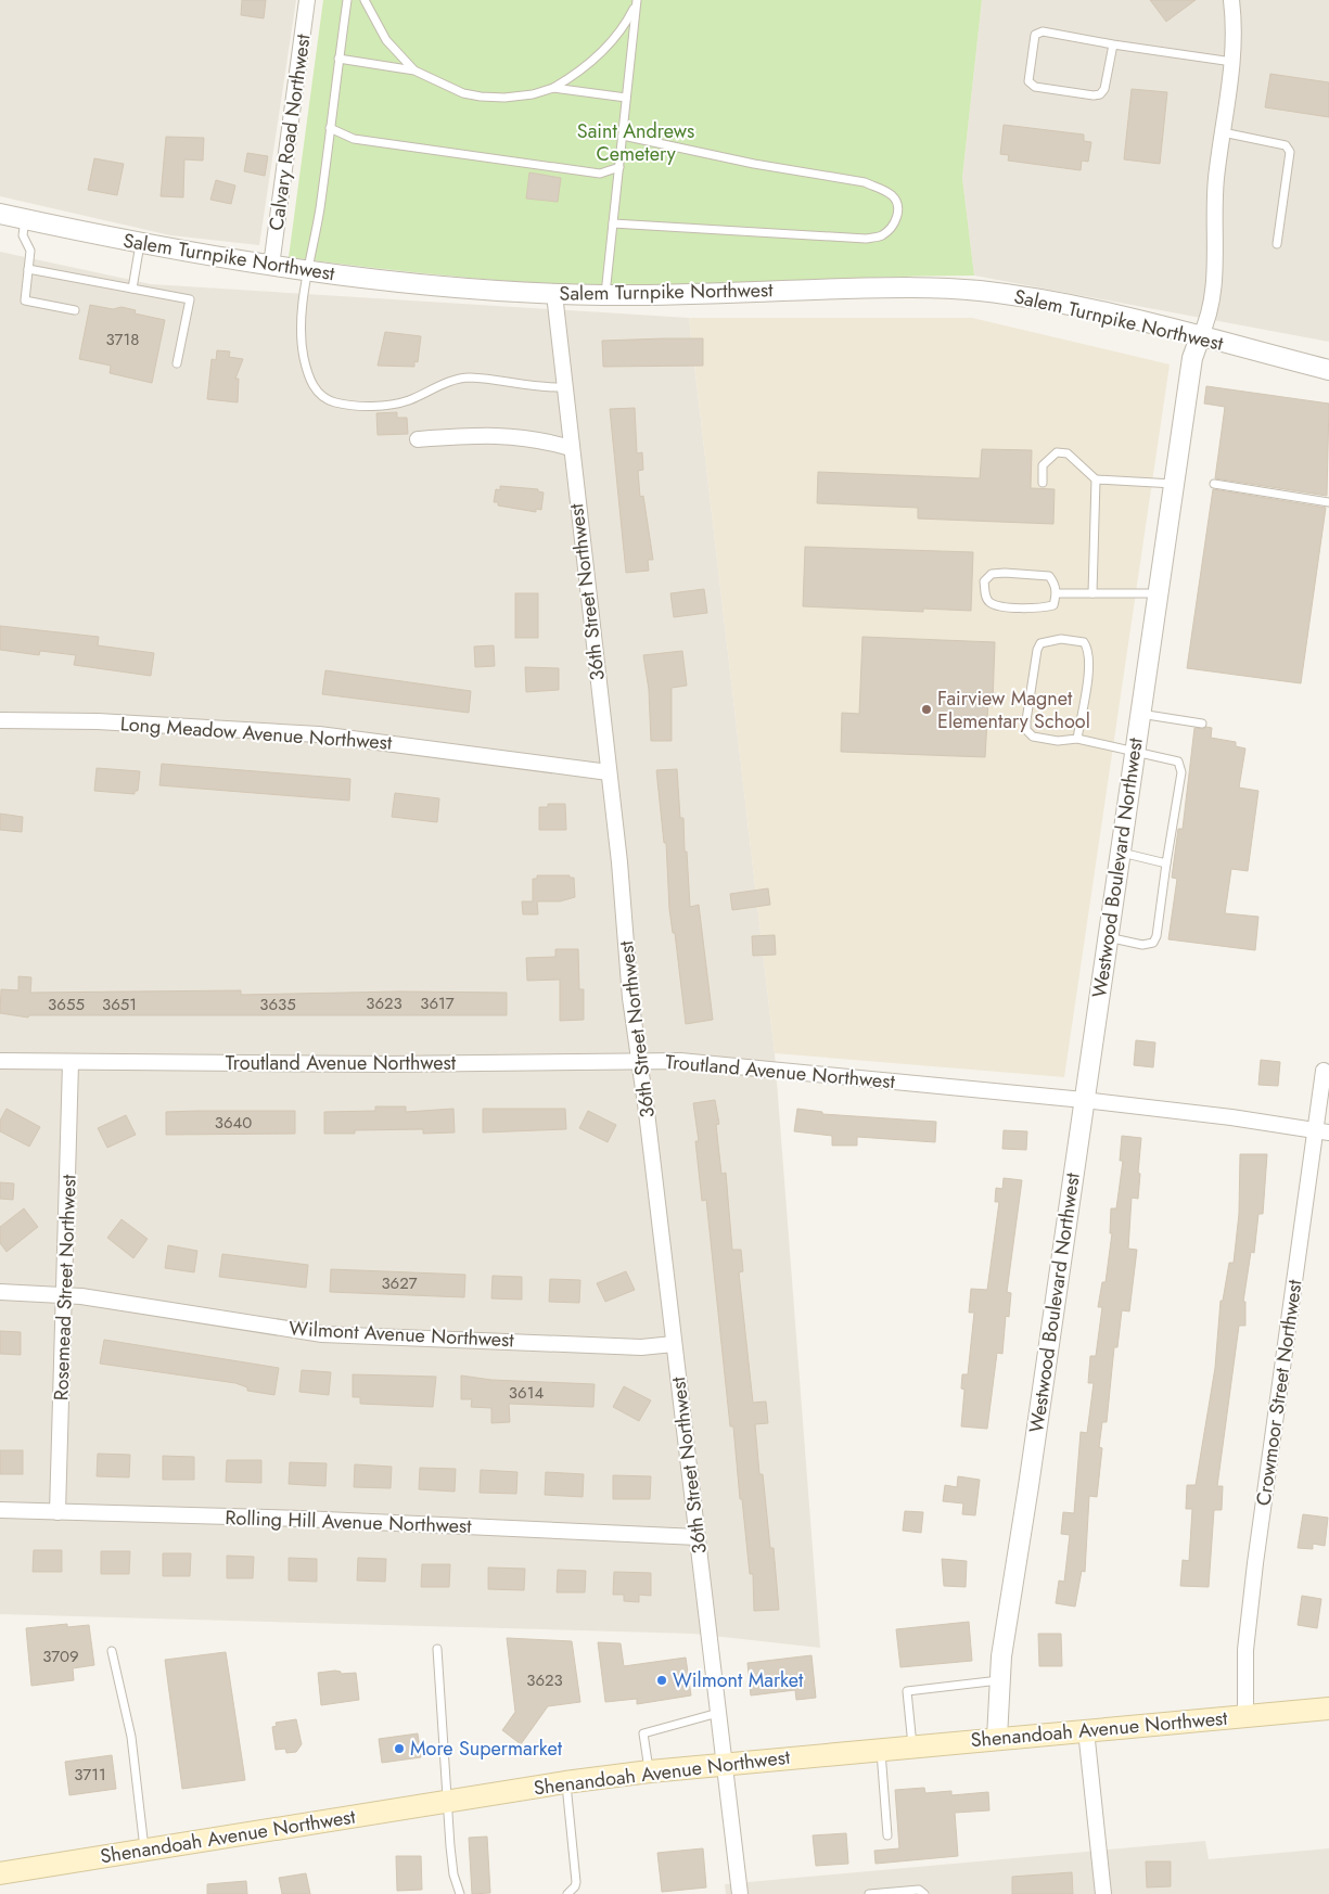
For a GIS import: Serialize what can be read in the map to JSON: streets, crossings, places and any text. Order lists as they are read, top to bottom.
{
  "streets": {
    "main road": ["Shenandoah Avenue Northwest"],
    "street": [
      "Calvary Road Northwest",
      "Salem Turnpike Northwest",
      "36th Street Northwest",
      "Long Meadow Avenue Northwest",
      "Westwood Boulevard Northwest",
      "Troutland Avenue Northwest",
      "Rosemead Street Northwest",
      "Wilmont Avenue Northwest",
      "Crowmoor Street Northwest",
      "Rolling Hill Avenue Northwest"
    ]
  },
  "crossings": [
    ["Calvary Road Northwest", "Salem Turnpike Northwest"],
    ["Salem Turnpike Northwest", "36th Street Northwest"],
    ["Salem Turnpike Northwest", "Westwood Boulevard Northwest"],
    ["36th Street Northwest", "Long Meadow Avenue Northwest"],
    ["36th Street Northwest", "Troutland Avenue Northwest"],
    ["36th Street Northwest", "Wilmont Avenue Northwest"],
    ["36th Street Northwest", "Rolling Hill Avenue Northwest"],
    ["36th Street Northwest", "Shenandoah Avenue Northwest"],
    ["Westwood Boulevard Northwest", "Troutland Avenue Northwest"],
    ["Westwood Boulevard Northwest", "Shenandoah Avenue Northwest"],
    ["Troutland Avenue Northwest", "Rosemead Street Northwest"],
    ["Troutland Avenue Northwest", "Crowmoor Street Northwest"],
    ["Rosemead Street Northwest", "Wilmont Avenue Northwest"],
    ["Rosemead Street Northwest", "Rolling Hill Avenue Northwest"],
    ["Crowmoor Street Northwest", "Shenandoah Avenue Northwest"]
  ],
  "parks": ["Saint Andrews Cemetery"],
  "places": ["Fairview Magnet Elementary School", "Wilmont Market", "More Supermarket"],
  "house_numbers": [
    "3718",
    "3623",
    "3617",
    "3655",
    "3651",
    "3635",
    "3640",
    "3627",
    "3614",
    "3709",
    "3623",
    "3711"
  ]
}
